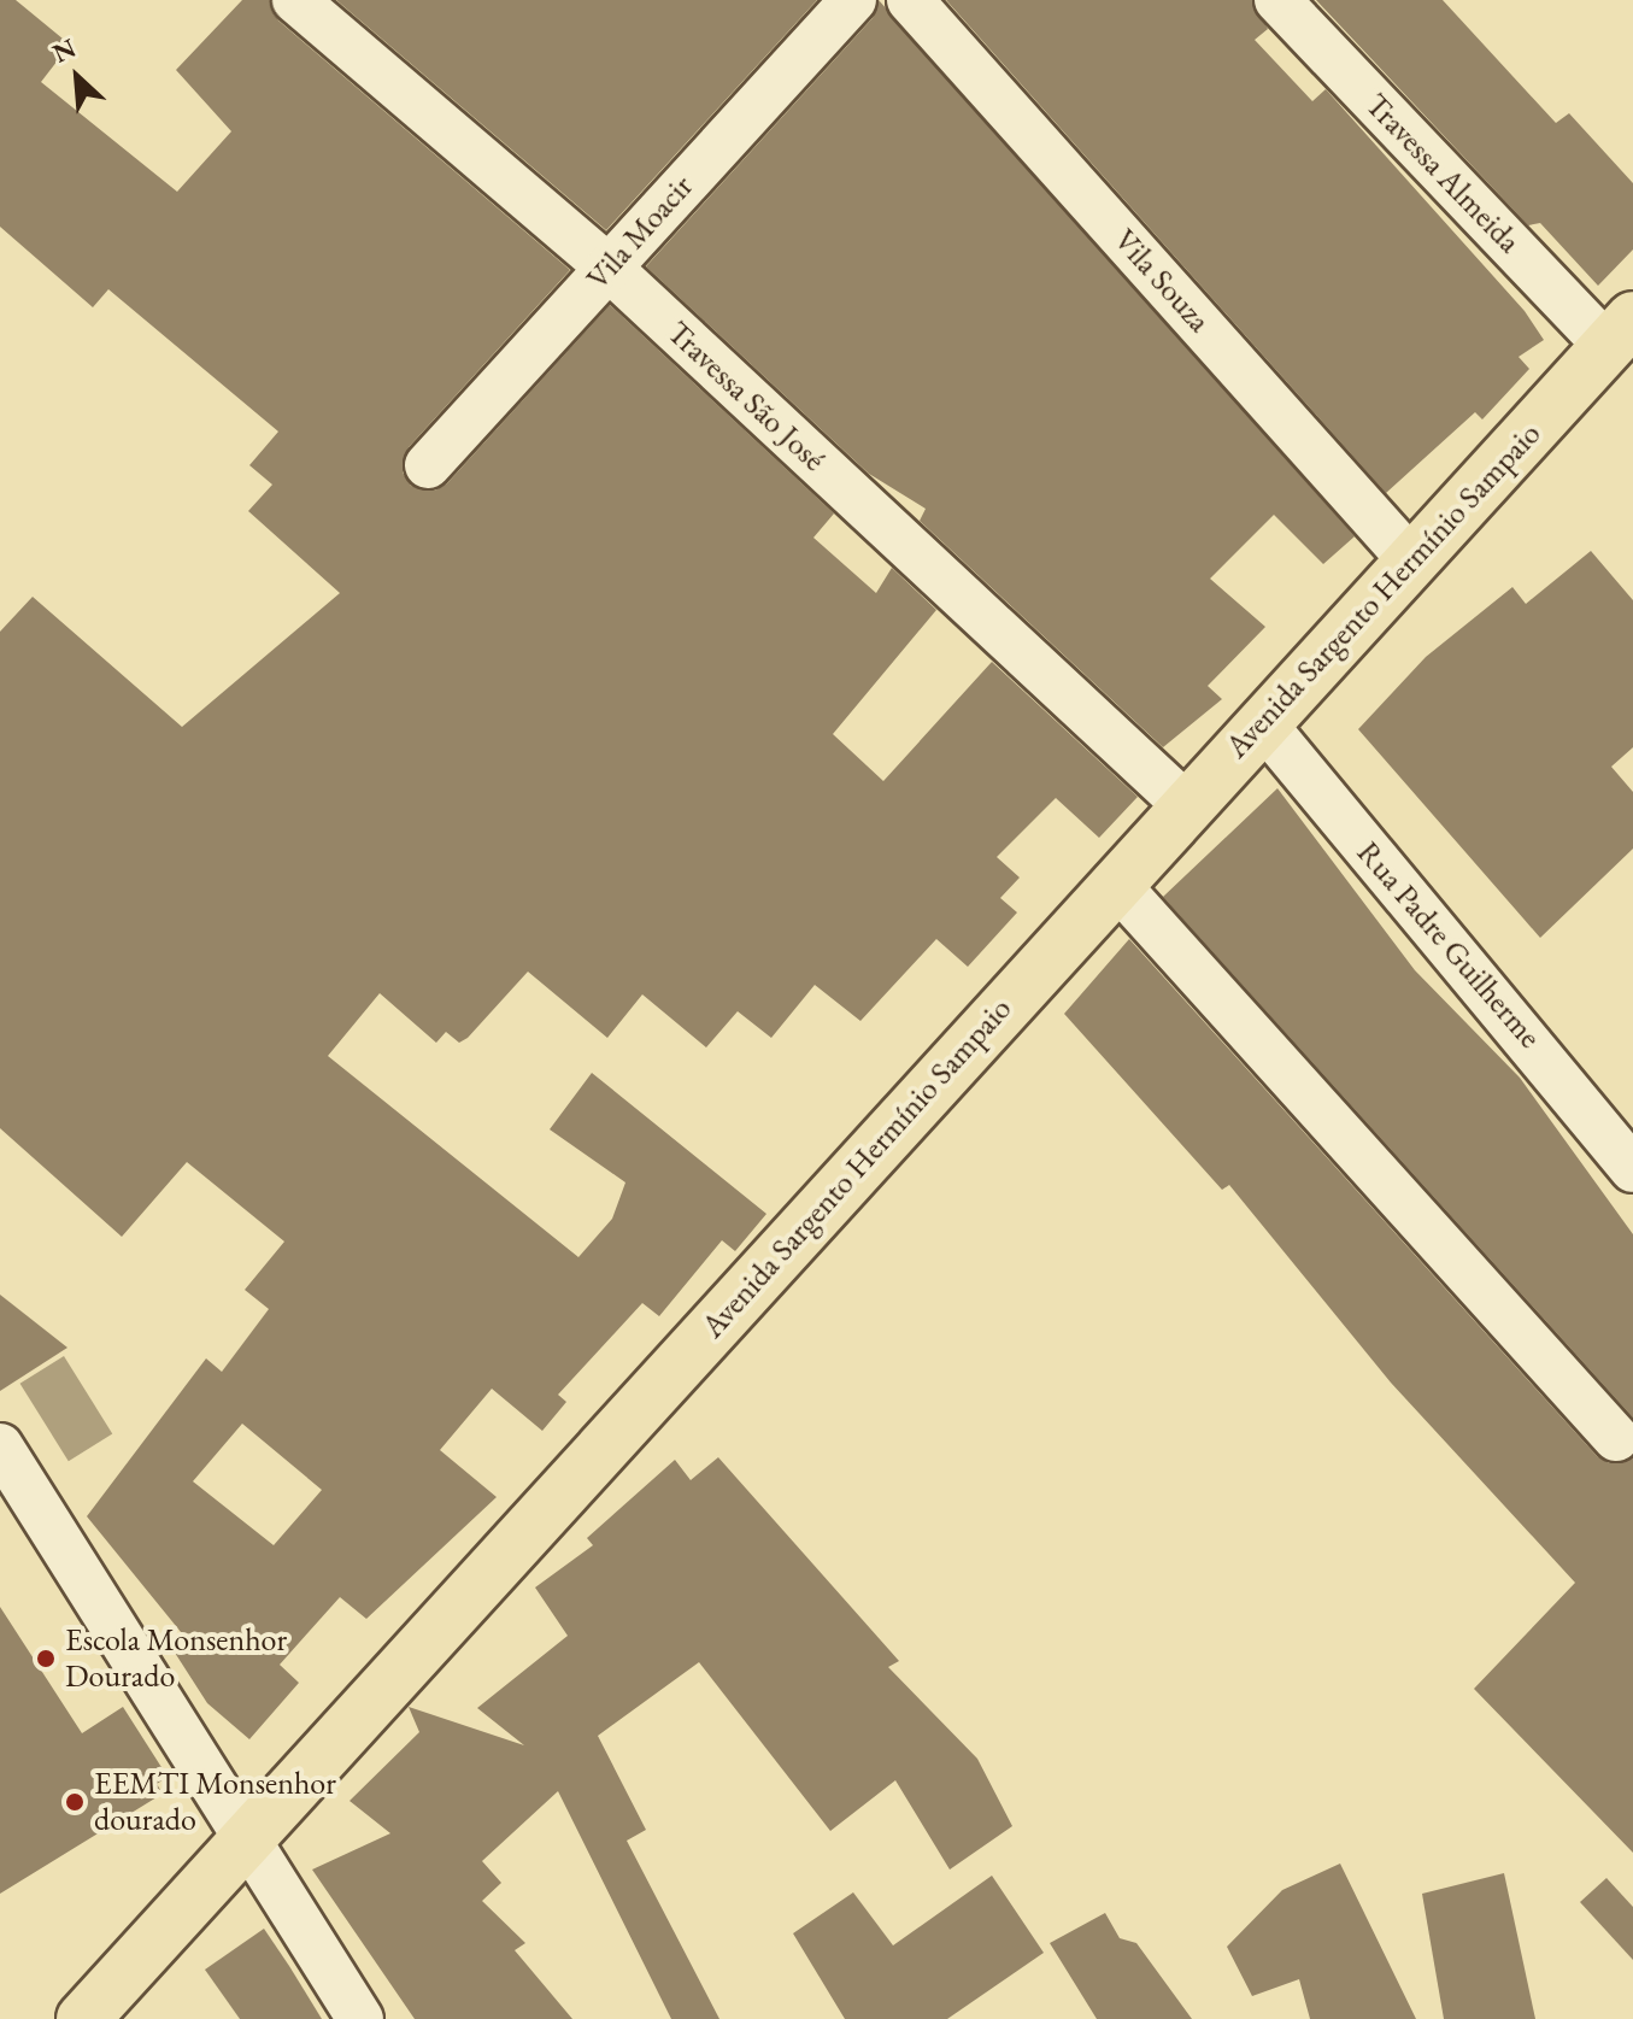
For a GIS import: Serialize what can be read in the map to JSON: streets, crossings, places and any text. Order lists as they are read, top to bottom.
{
  "streets": {
    "main road": ["Avenida Sargento Hermínio Sampaio"],
    "street": [
      "Travessa Almeida",
      "Vila Moacir",
      "Vila Souza",
      "Travessa São José",
      "Rua Padre Guilherme"
    ]
  },
  "crossings": [
    ["Travessa Almeida", "Avenida Sargento Hermínio Sampaio"],
    ["Vila Moacir", "Travessa São José"],
    ["Vila Souza", "Avenida Sargento Hermínio Sampaio"],
    ["Travessa São José", "Avenida Sargento Hermínio Sampaio"],
    ["Avenida Sargento Hermínio Sampaio", "Rua Padre Guilherme"]
  ],
  "places": ["Escola Monsenhor Dourado", "EEMTI Monsenhor dourado"],
  "north": "top left"
}
